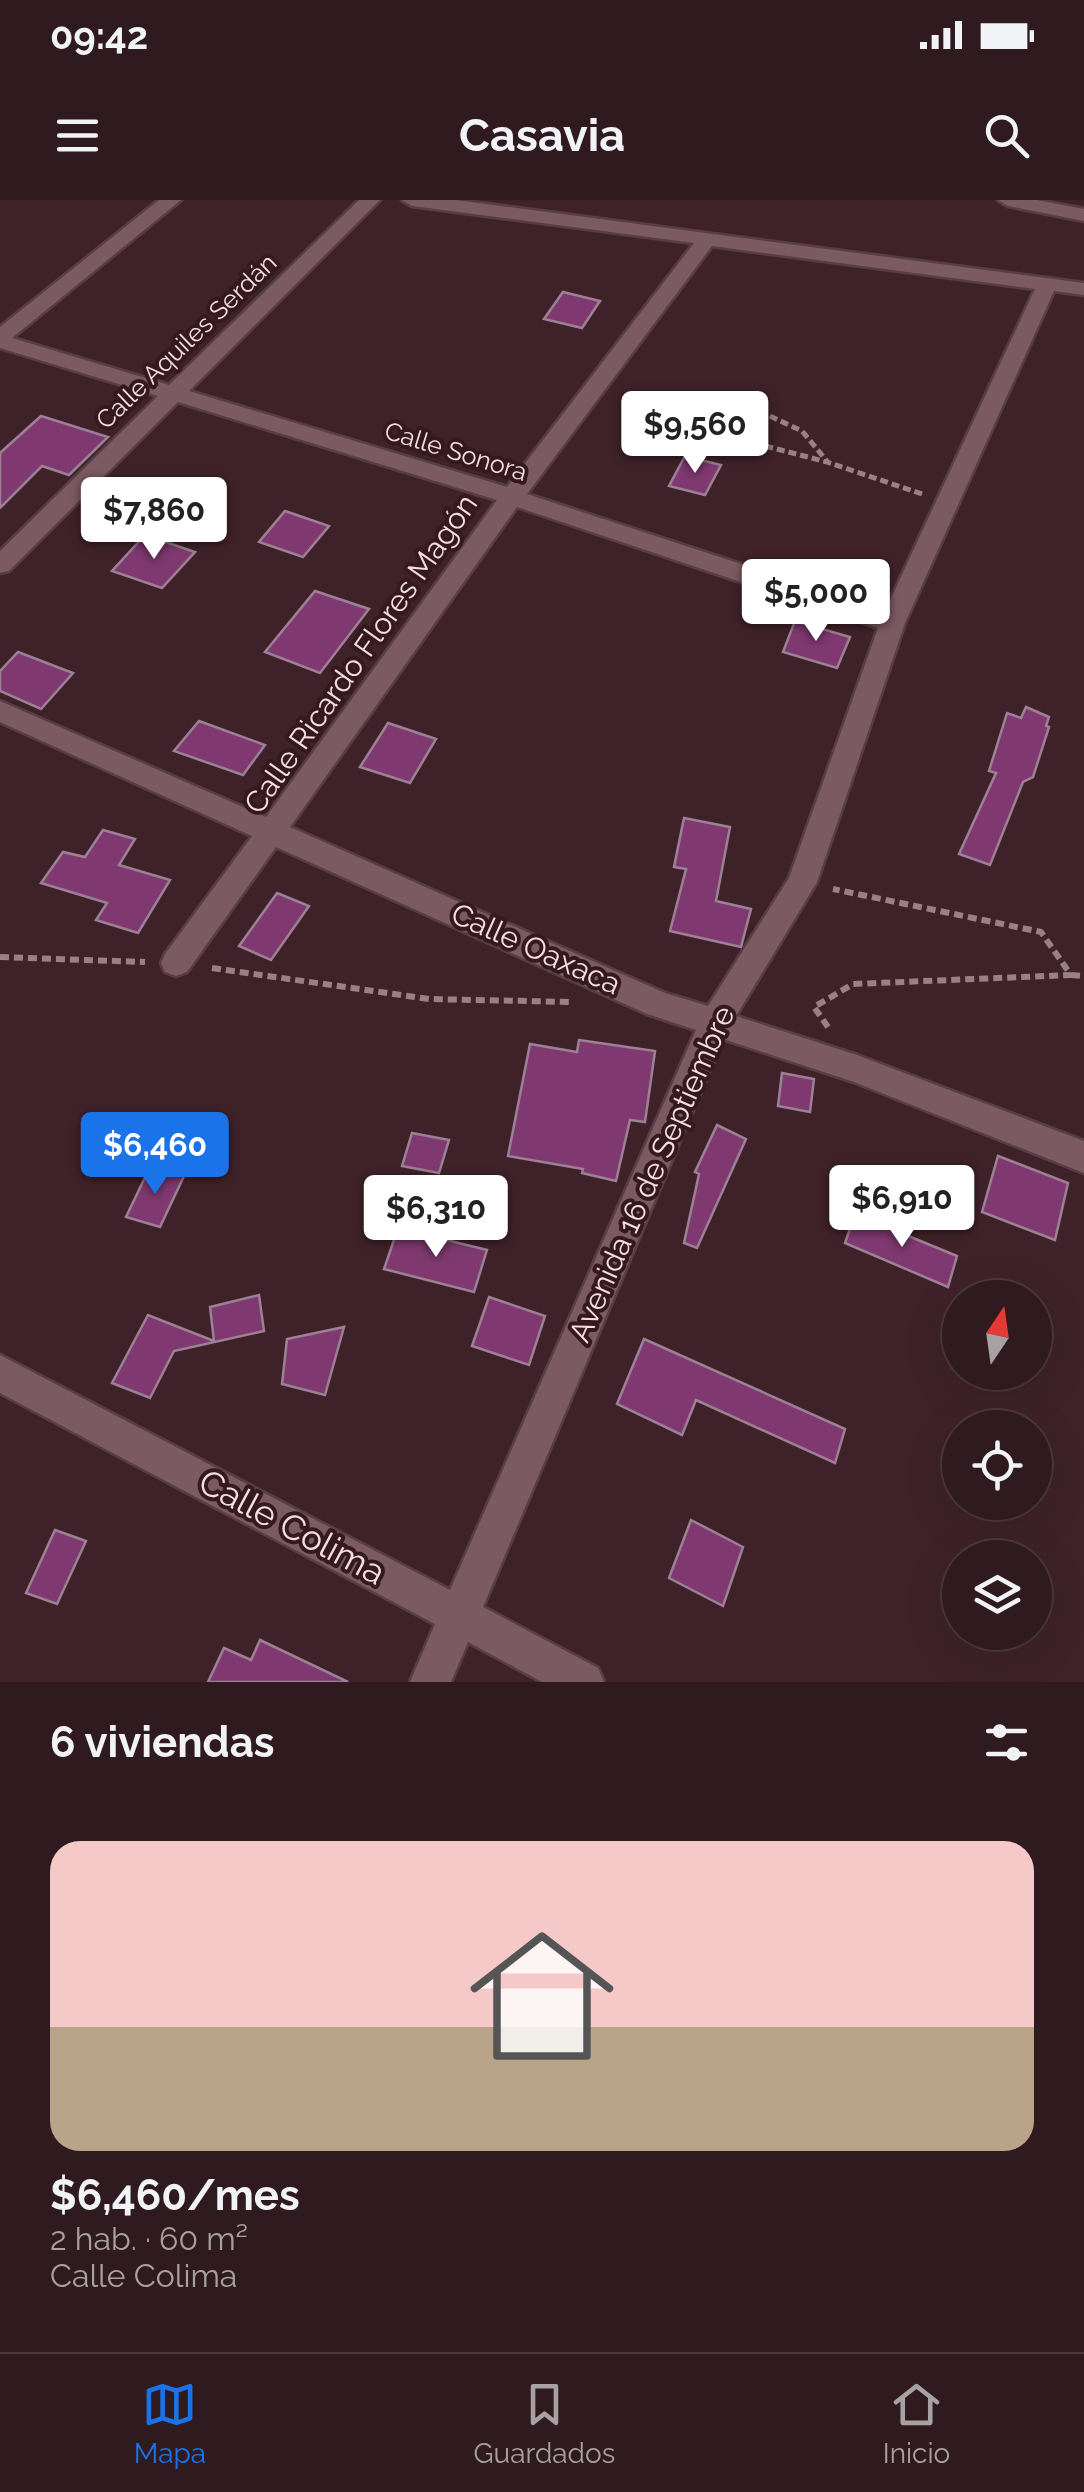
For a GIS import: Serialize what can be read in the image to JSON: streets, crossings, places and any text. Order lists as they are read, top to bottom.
{
  "streets": {
    "street": [
      "Calle Aquiles Serdán",
      "Calle Sonora",
      "Calle Ricardo Flores Magón",
      "Calle Oaxaca",
      "Avenida 16 de Septiembre",
      "Calle Colima"
    ]
  },
  "crossings": [
    ["Calle Aquiles Serdán", "Calle Sonora"],
    ["Calle Sonora", "Calle Ricardo Flores Magón"],
    ["Calle Sonora", "Avenida 16 de Septiembre"],
    ["Calle Ricardo Flores Magón", "Calle Oaxaca"],
    ["Calle Oaxaca", "Avenida 16 de Septiembre"],
    ["Avenida 16 de Septiembre", "Calle Colima"]
  ],
  "north": "top",
  "page": {
    "status": "09:42",
    "header": "Casavia",
    "price": [
      "$9,560",
      "$7,860",
      "$5,000",
      "$6,460",
      "$6,910",
      "$6,310"
    ],
    "heading": "6 viviendas",
    "list": [
      {
        "name": "$6,460/mes",
        "note": "2 hab. · 60 m² · Calle Colima"
      }
    ],
    "tabs": ["Mapa", "Guardados", "Inicio"]
  }
}
